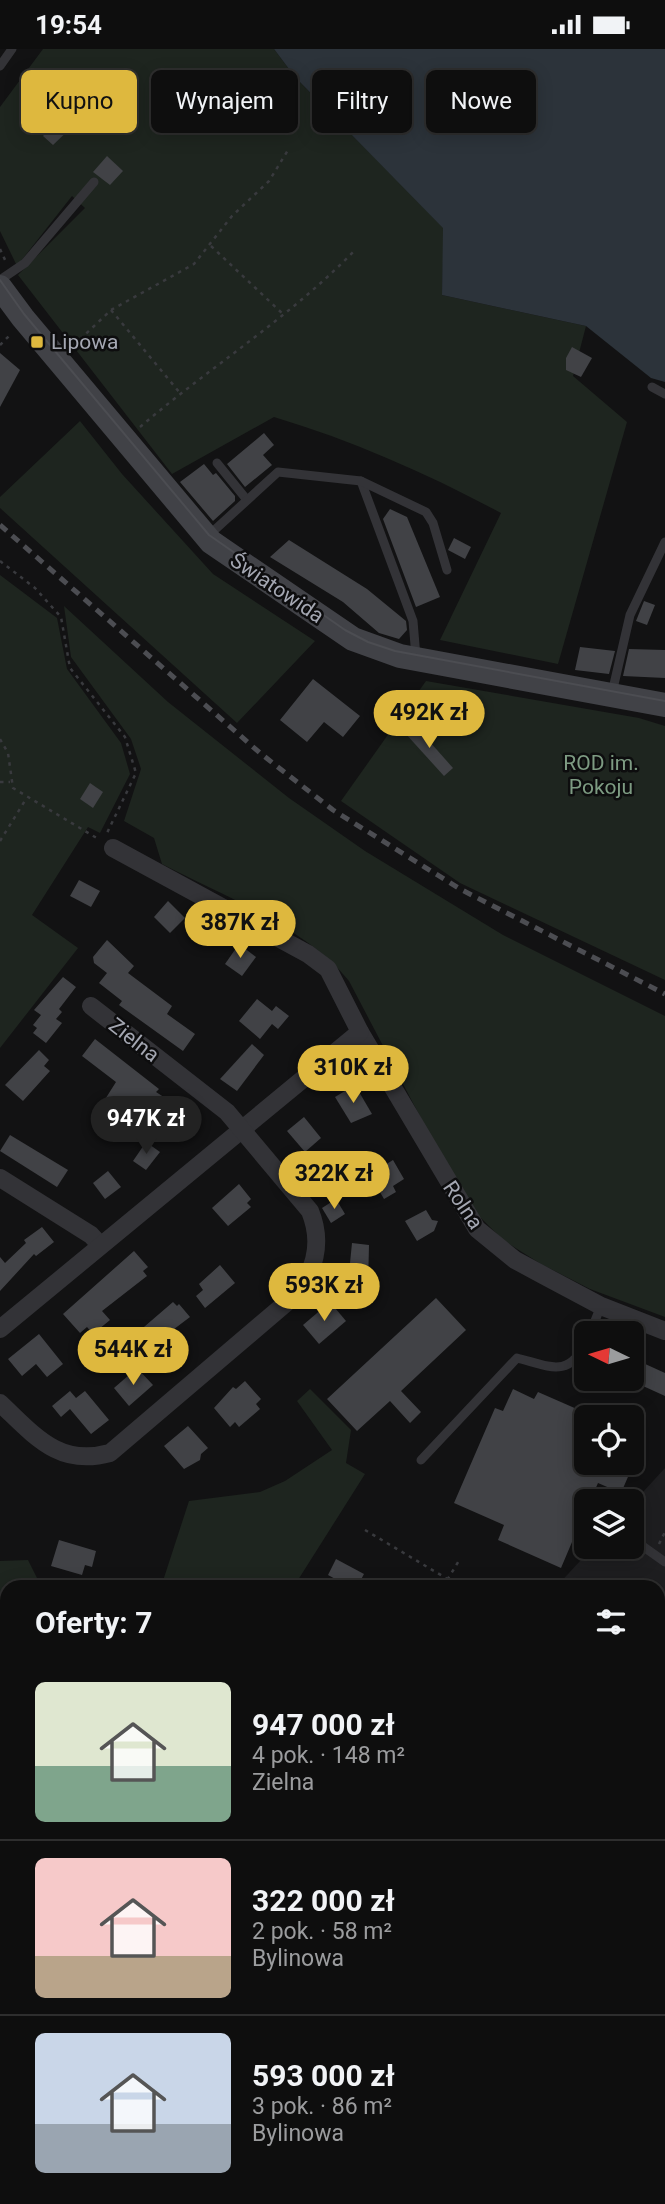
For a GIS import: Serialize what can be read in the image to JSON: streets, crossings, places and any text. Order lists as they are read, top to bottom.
{
  "streets": {
    "street": ["Światowida", "Zielna", "Rolna"]
  },
  "parks": ["ROD im. Pokoju"],
  "places": {
    "transit": ["Lipowa"]
  },
  "north": "left",
  "page": {
    "status": "19:54",
    "chip": [
      "Kupno",
      "Wynajem",
      "Filtry",
      "Nowe"
    ],
    "price": [
      "492K zł",
      "387K zł",
      "310K zł",
      "947K zł",
      "322K zł",
      "593K zł",
      "544K zł"
    ],
    "heading": "Oferty: 7",
    "list": [
      {
        "name": "947 000 zł",
        "note": "4 pok. · 148 m² · Zielna"
      },
      {
        "name": "322 000 zł",
        "note": "2 pok. · 58 m² · Bylinowa"
      },
      {
        "name": "593 000 zł",
        "note": "3 pok. · 86 m² · Bylinowa"
      }
    ]
  }
}
